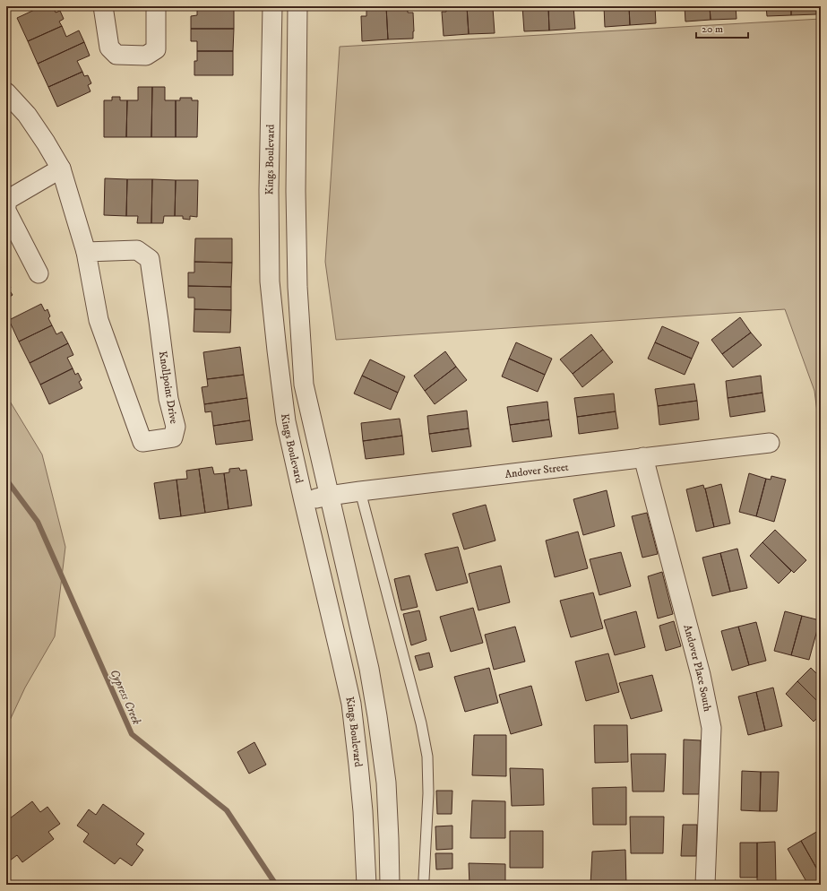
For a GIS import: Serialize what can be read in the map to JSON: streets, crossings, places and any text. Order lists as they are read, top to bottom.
{
  "streets": {
    "street": [
      "Kings Boulevard",
      "Knollpoint Drive",
      "Andover Street",
      "Andover Place South"
    ]
  },
  "crossings": [
    ["Kings Boulevard", "Andover Street"],
    ["Andover Street", "Andover Place South"]
  ],
  "water": ["Cypress Creek"],
  "scale_bar": "20 m"
}
